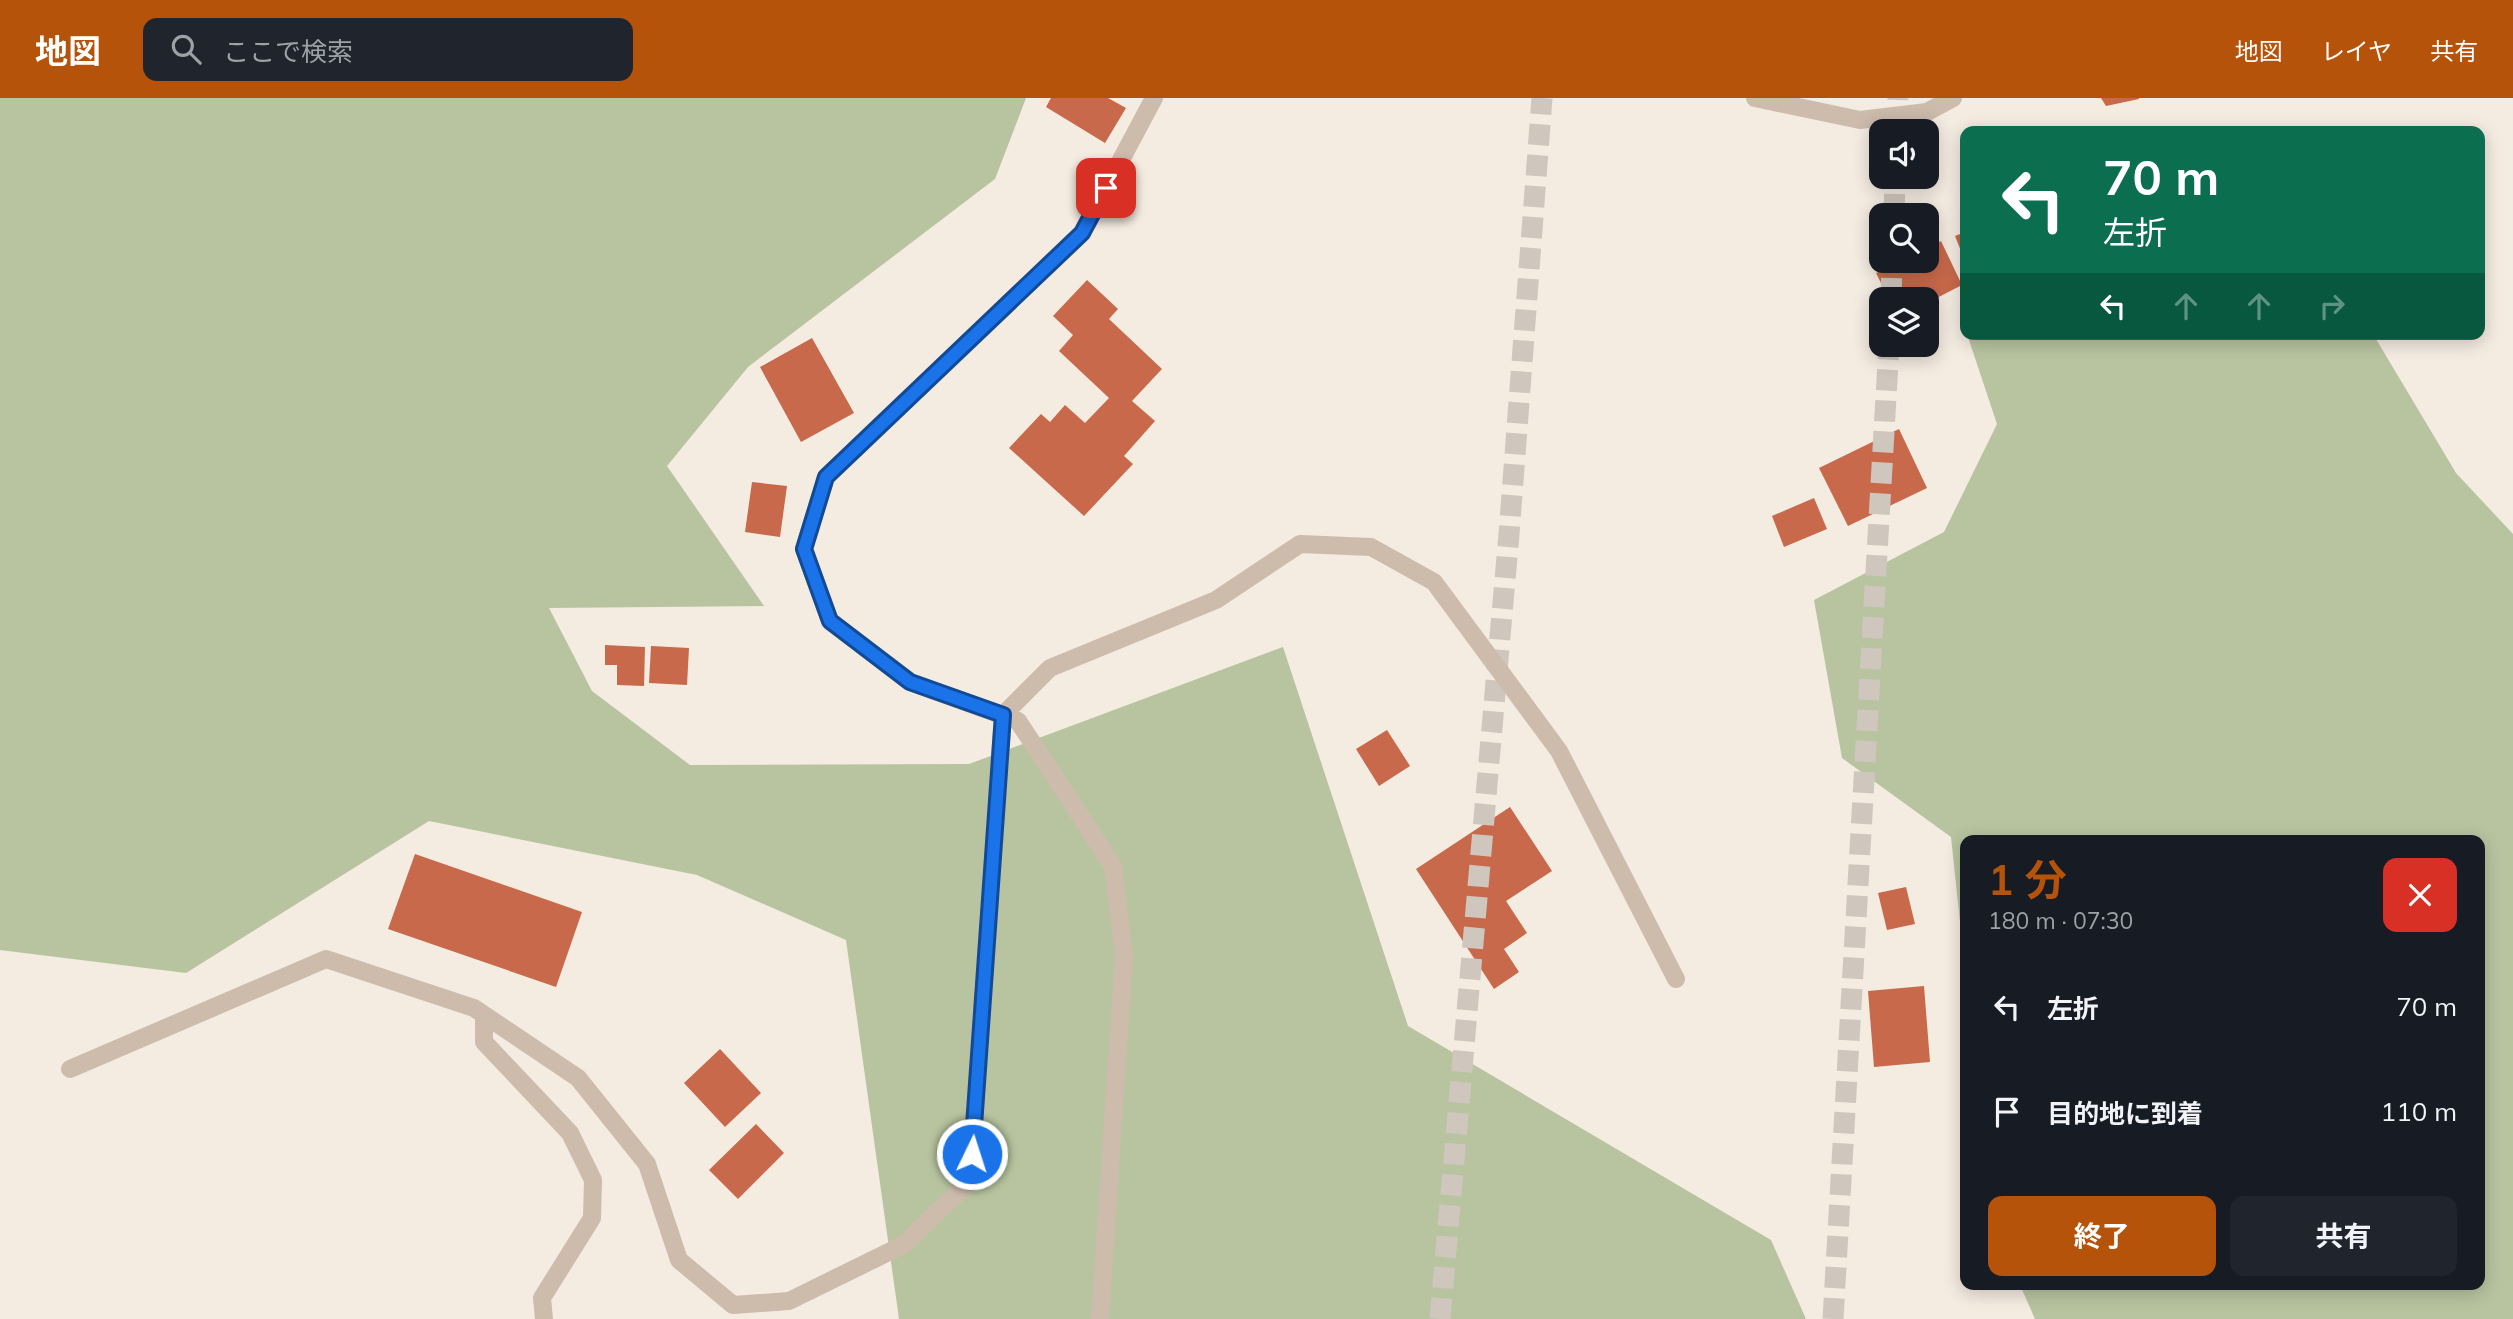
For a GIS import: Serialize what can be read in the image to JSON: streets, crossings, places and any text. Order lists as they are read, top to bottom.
{
  "page": {
    "header": "地図",
    "search": "ここで検索",
    "nav": ["地図", "レイヤ", "共有"],
    "turn": ["70 m", "左折"],
    "heading": ["1 分", "180 m · 07:30"],
    "list": [
      {
        "name": "左折",
        "value": "70 m"
      },
      {
        "name": "目的地に到着",
        "value": "110 m"
      }
    ],
    "buttons": ["終了", "共有"]
  }
}
